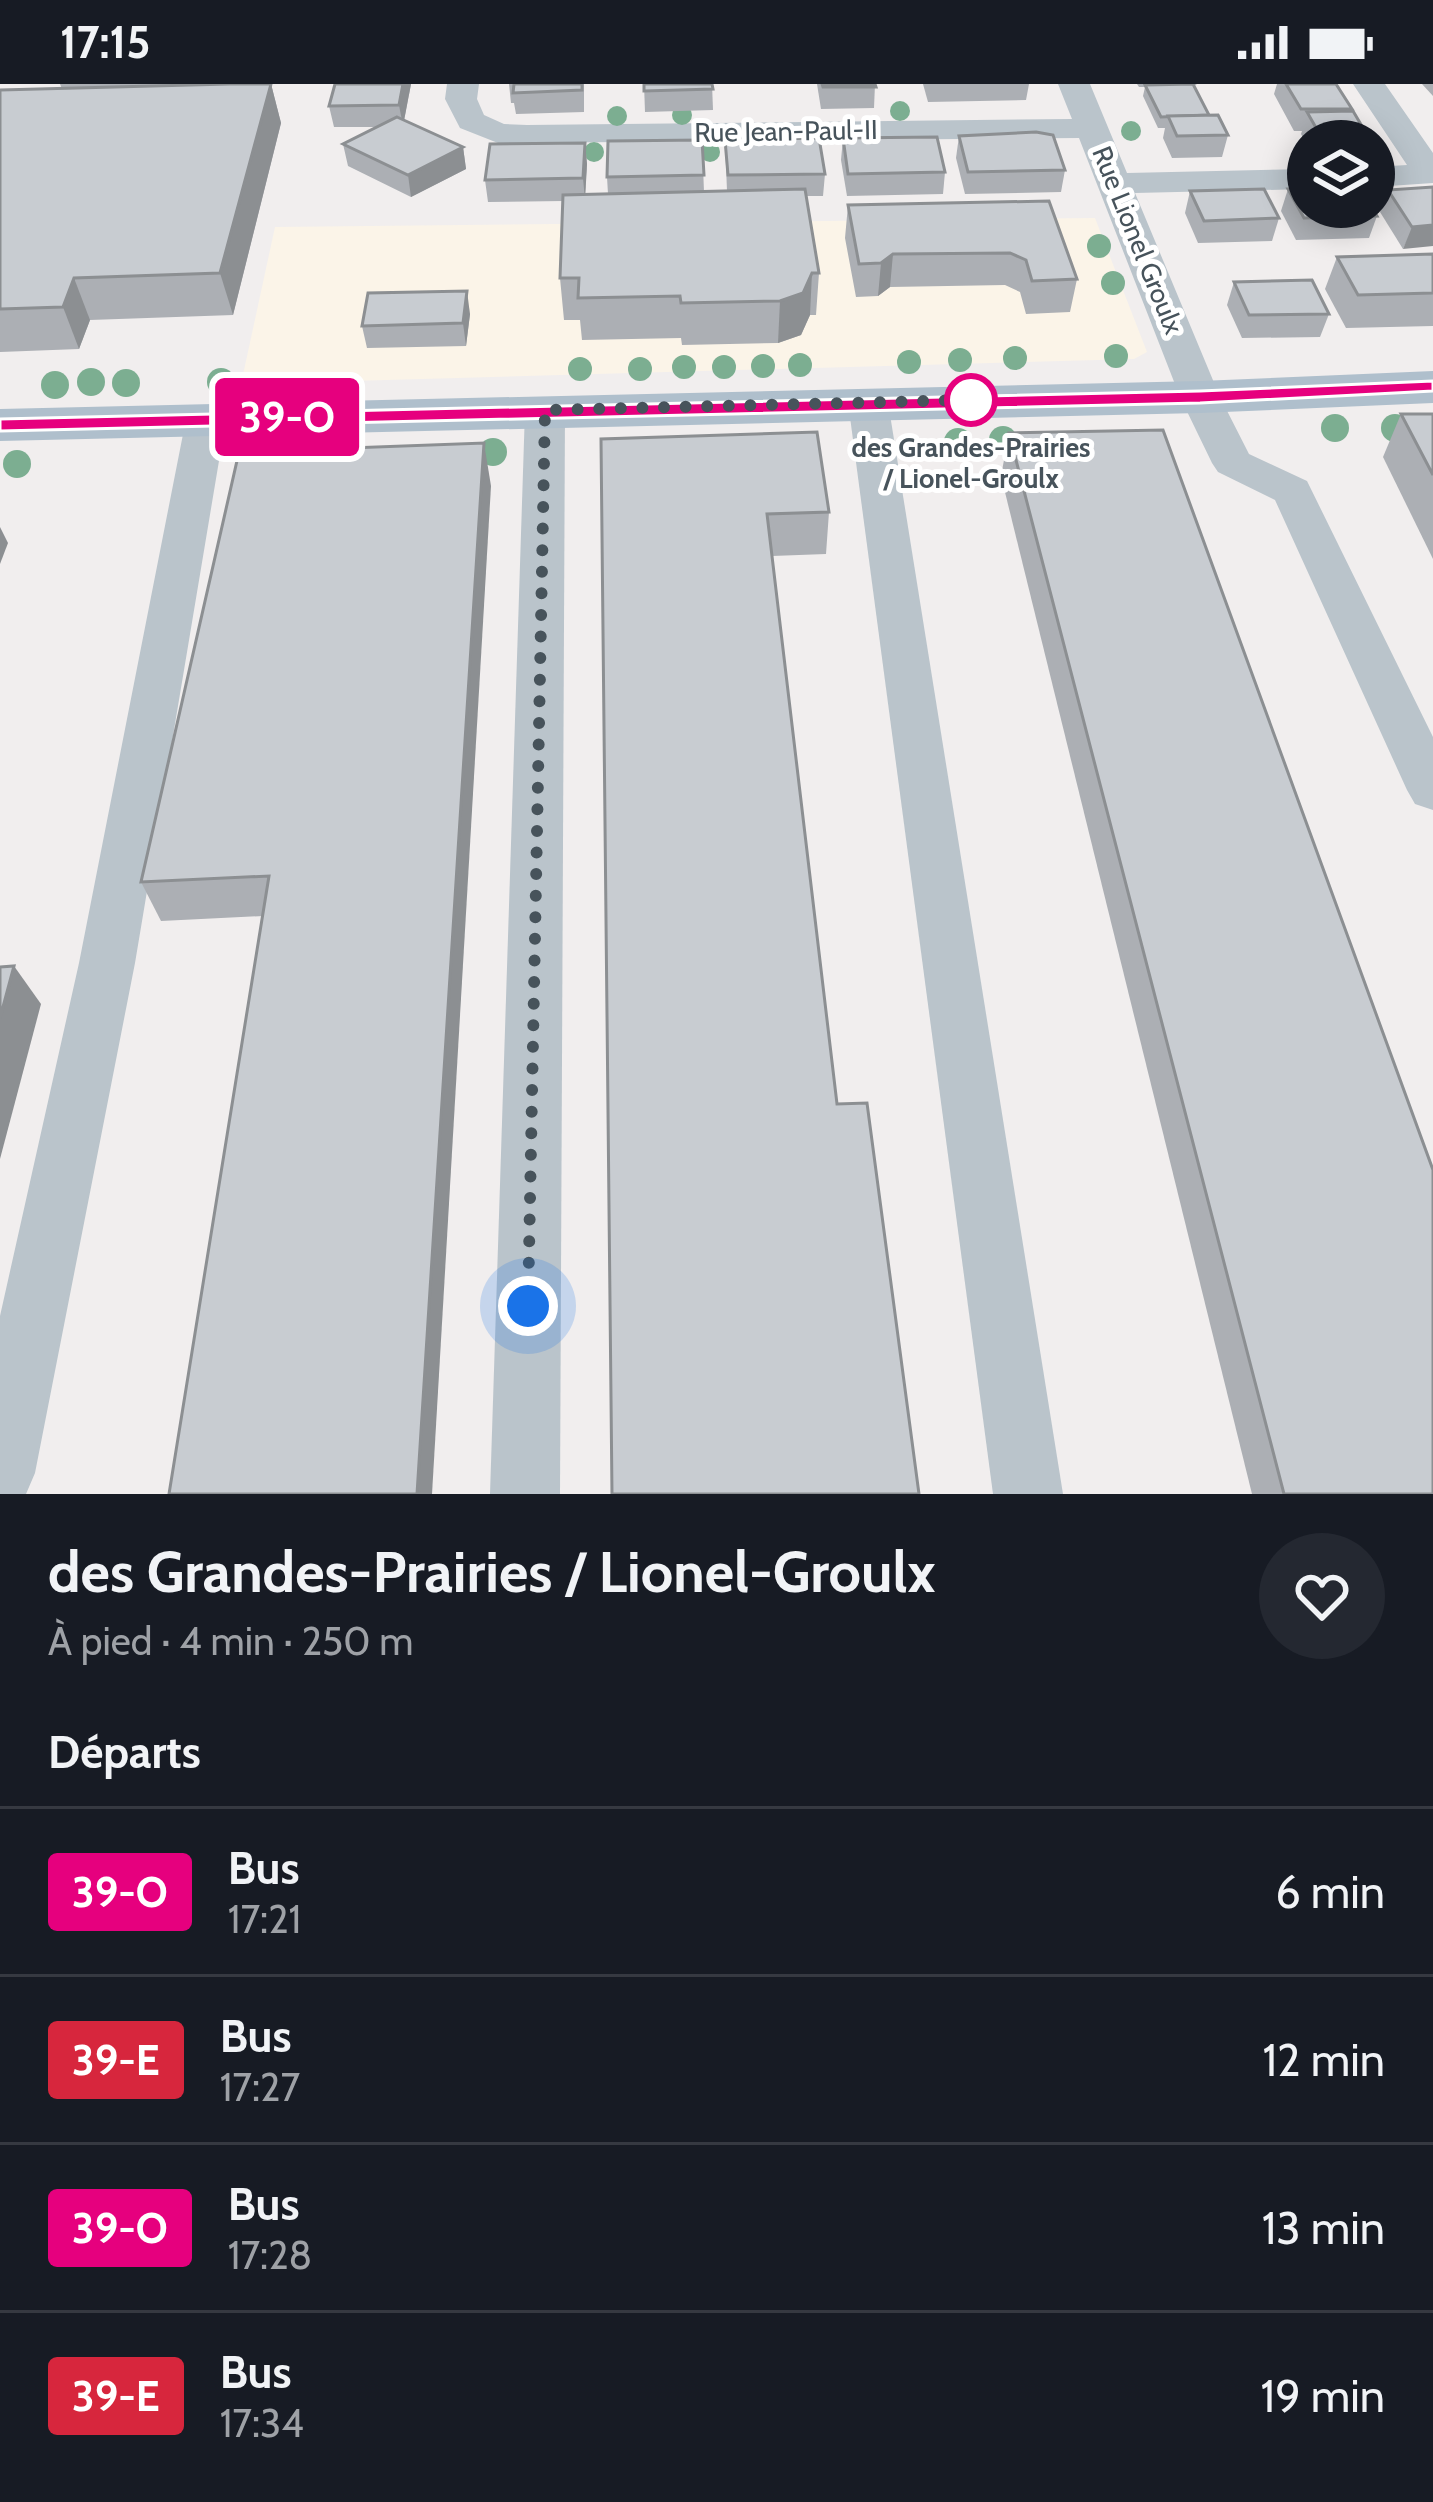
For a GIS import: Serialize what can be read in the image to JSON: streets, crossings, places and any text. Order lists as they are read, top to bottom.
{
  "streets": {
    "street": ["Rue Jean-Paul-II", "Rue Lionel Groulx"]
  },
  "crossings": [
    ["Rue Jean-Paul-II", "Rue Lionel Groulx"]
  ],
  "places": ["des Grandes-Prairies / Lionel-Groulx"],
  "lines": ["bus line 39-O"],
  "page": {
    "status": "17:15",
    "on_map": "39-O",
    "heading": [
      ["des Grandes-Prairies / Lionel-Groulx", "À pied · 4 min · 250 m"],
      "Départs"
    ],
    "list": [
      {
        "mark": "39-O",
        "name": "Bus",
        "note": "17:21",
        "value": "6 min"
      },
      {
        "mark": "39-E",
        "name": "Bus",
        "note": "17:27",
        "value": "12 min"
      },
      {
        "mark": "39-O",
        "name": "Bus",
        "note": "17:28",
        "value": "13 min"
      },
      {
        "mark": "39-E",
        "name": "Bus",
        "note": "17:34",
        "value": "19 min"
      }
    ]
  }
}
